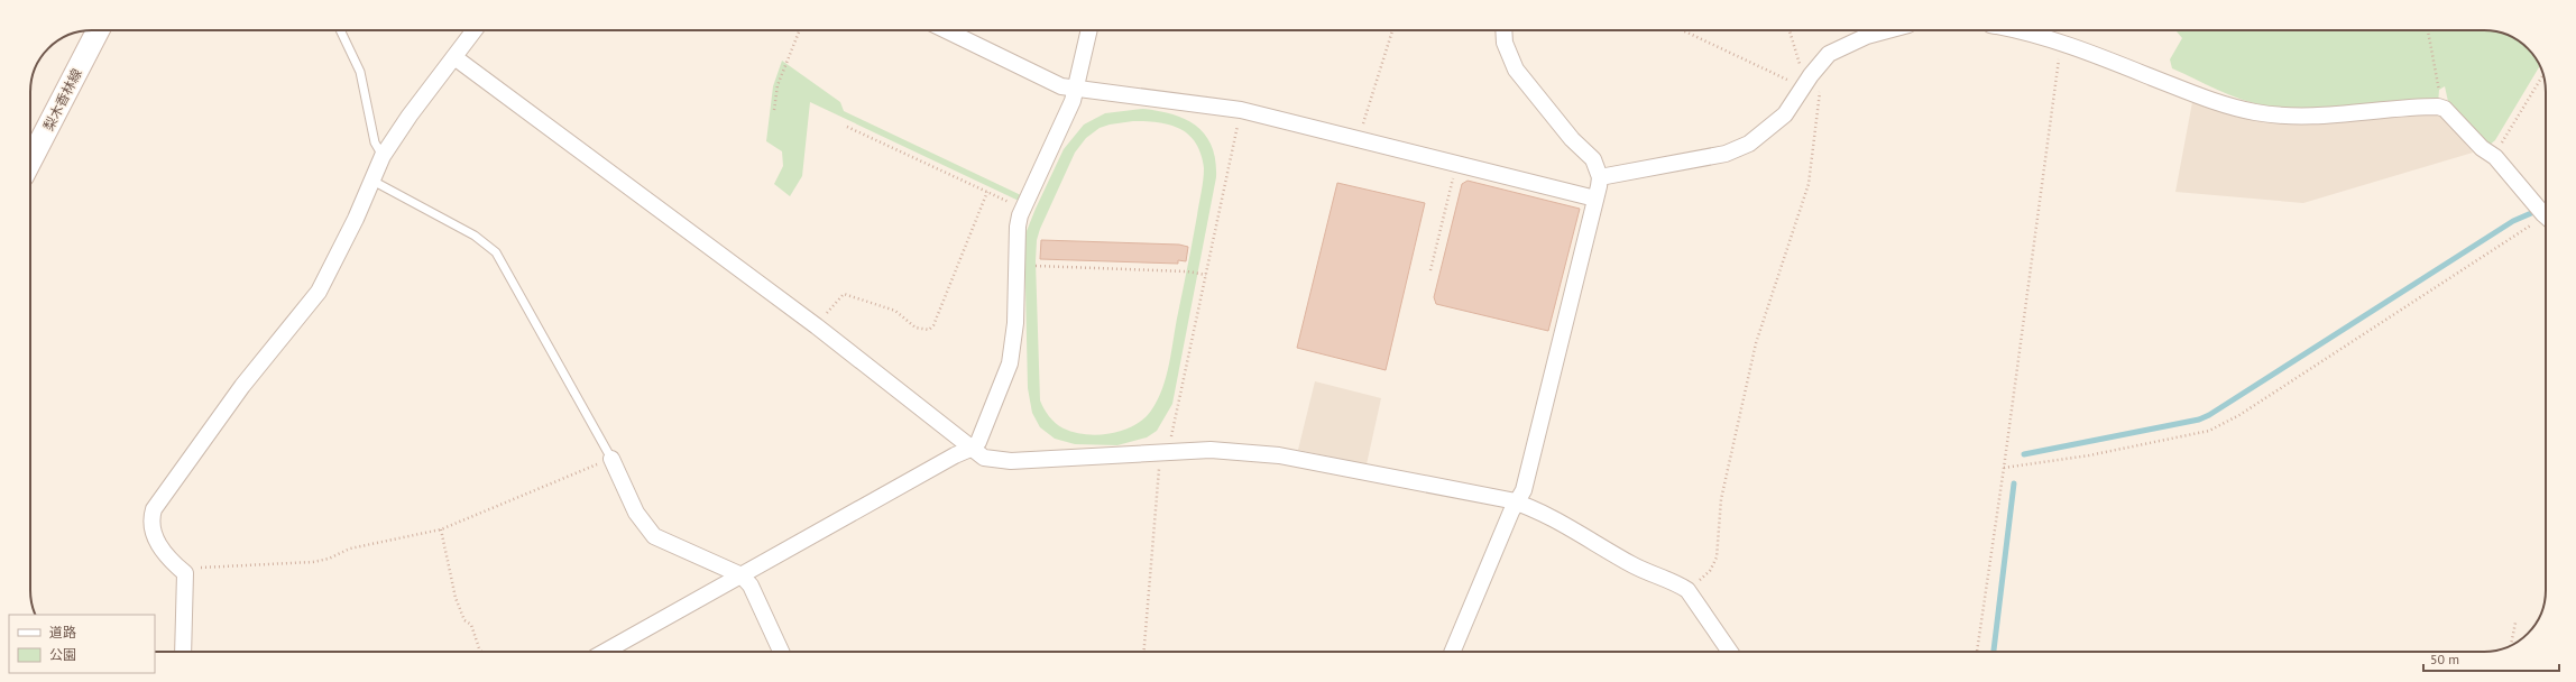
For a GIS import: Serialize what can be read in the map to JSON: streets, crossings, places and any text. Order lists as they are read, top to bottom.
{
  "streets": {
    "main road": ["梨木香林線"]
  },
  "legend": ["道路", "公園"],
  "scale_bar": "50 m"
}
